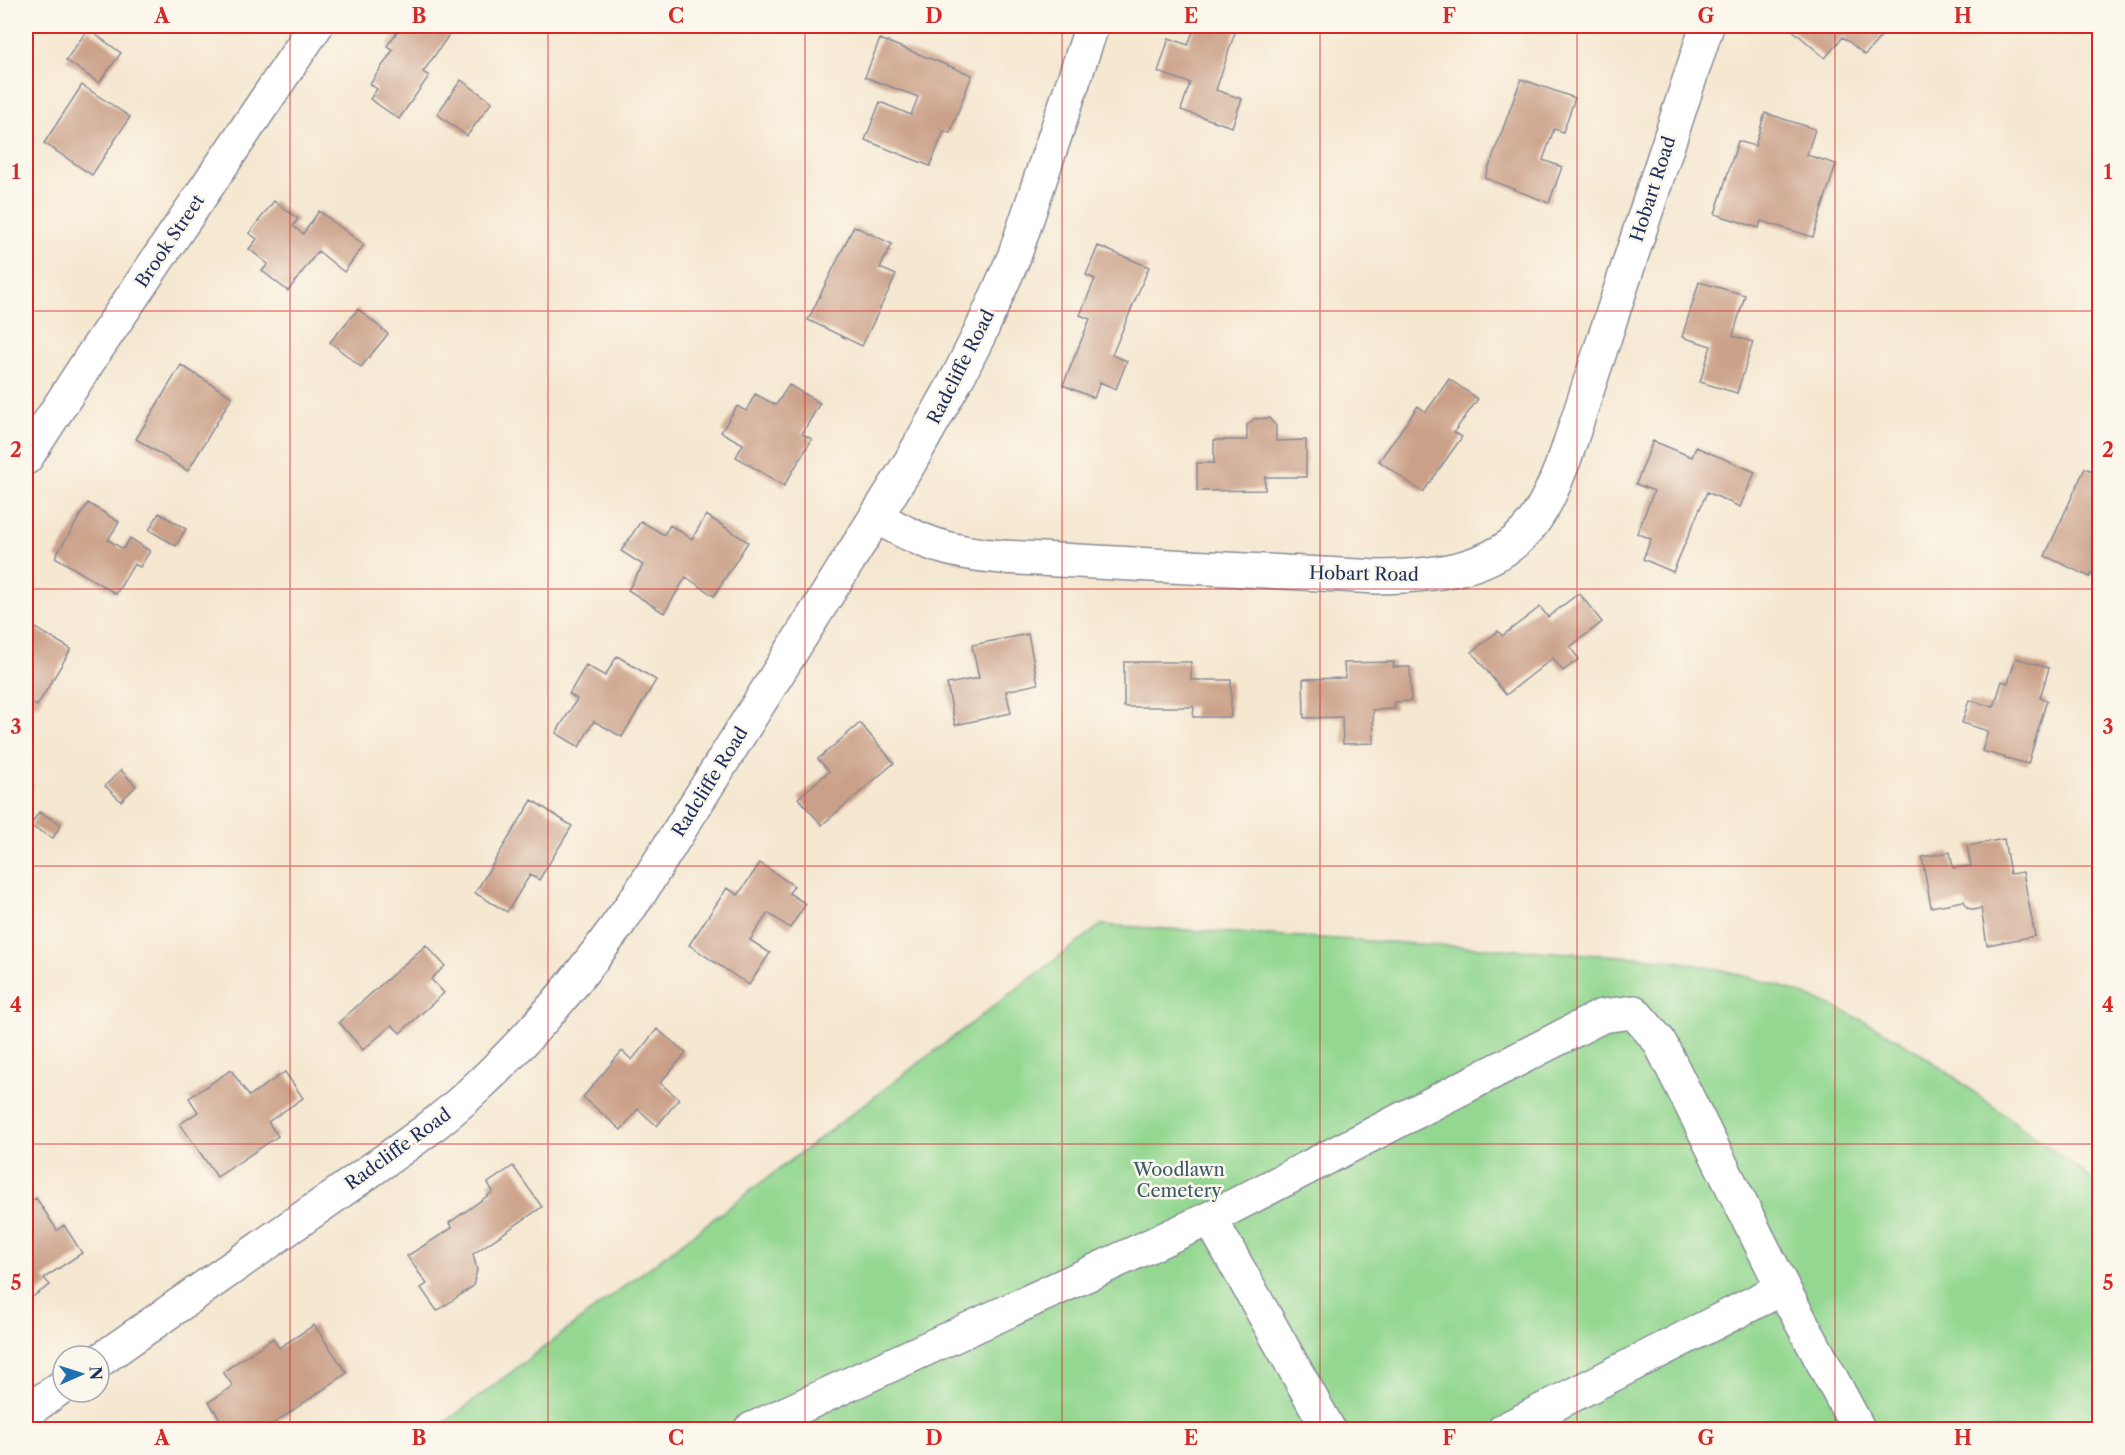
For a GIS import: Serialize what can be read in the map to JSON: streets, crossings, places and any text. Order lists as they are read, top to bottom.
{
  "streets": {
    "street": ["Hobart Road", "Brook Street", "Radcliffe Road"]
  },
  "crossings": [
    ["Hobart Road", "Radcliffe Road"]
  ],
  "parks": ["Woodlawn Cemetery"],
  "north": "right",
  "grid": {
    "columns": [
      "A",
      "B",
      "C",
      "D",
      "E",
      "F",
      "G",
      "H"
    ],
    "rows": [
      "1",
      "2",
      "3",
      "4",
      "5"
    ]
  }
}
